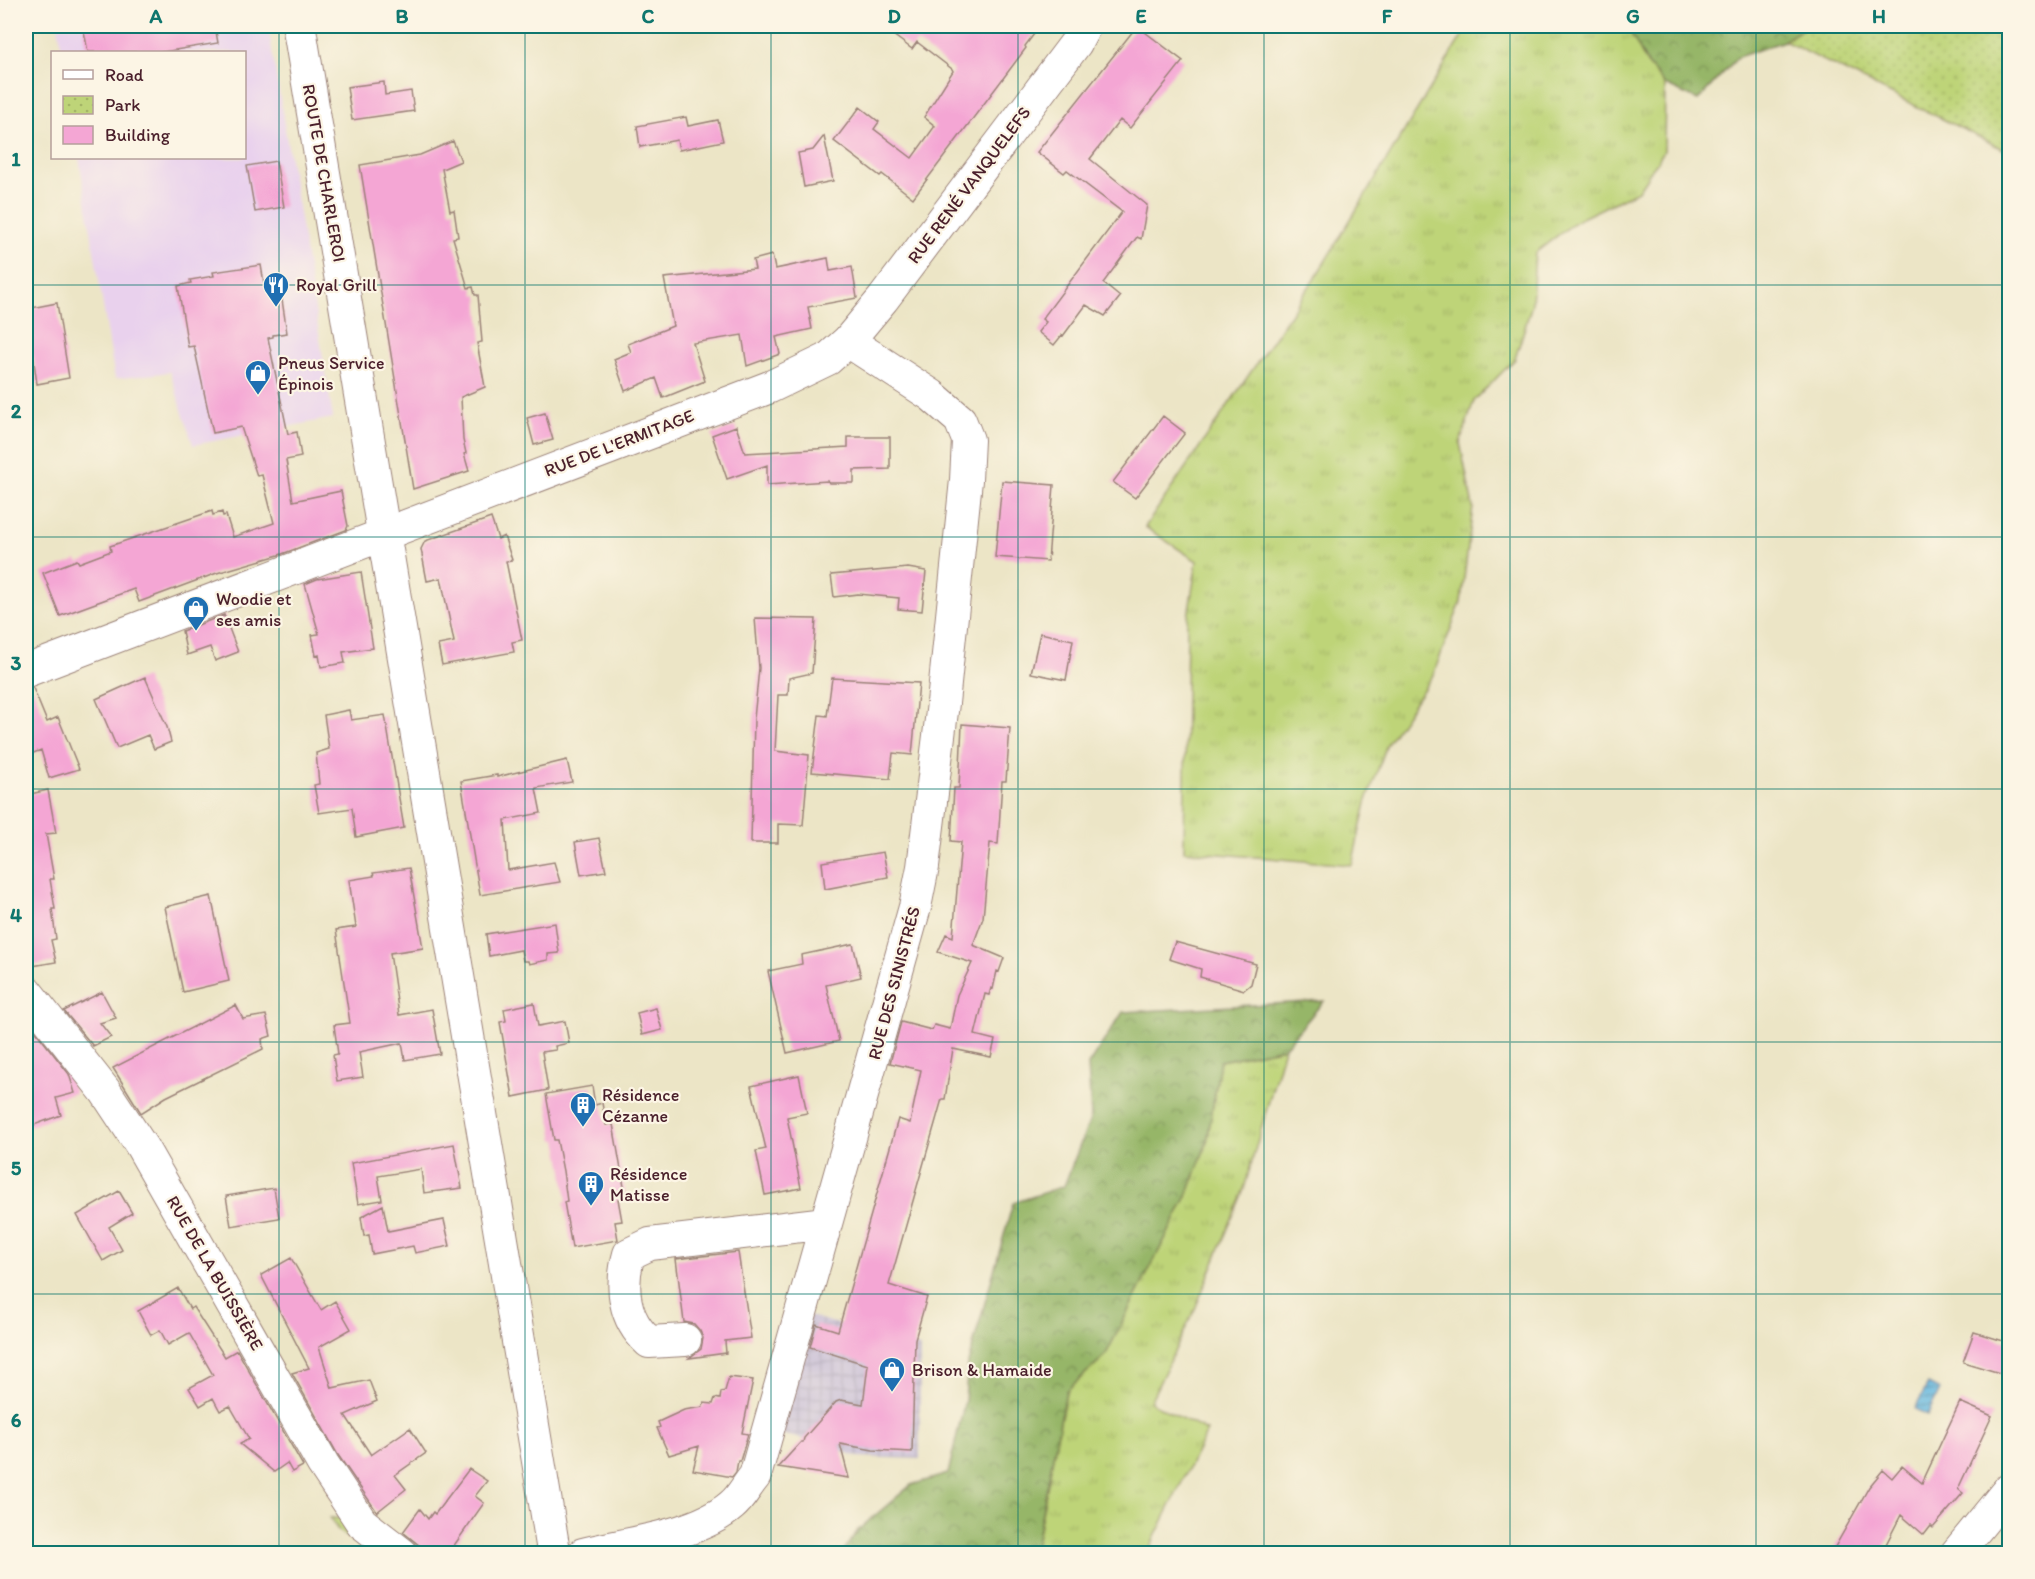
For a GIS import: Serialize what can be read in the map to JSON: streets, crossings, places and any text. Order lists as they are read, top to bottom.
{
  "streets": {
    "main road": ["ROUTE DE CHARLEROI"],
    "street": [
      "RUE RENÉ VANQUELEFS",
      "RUE DE L'ERMITAGE",
      "RUE DES SINISTRÉS",
      "RUE DE LA BUISSIÈRE"
    ]
  },
  "crossings": [
    ["ROUTE DE CHARLEROI", "RUE DE L'ERMITAGE"],
    ["RUE RENÉ VANQUELEFS", "RUE DE L'ERMITAGE"],
    ["RUE RENÉ VANQUELEFS", "RUE DES SINISTRÉS"],
    ["RUE DE L'ERMITAGE", "RUE DES SINISTRÉS"]
  ],
  "places": {
    "restaurant": ["Royal Grill"],
    "shop": ["Pneus Service Épinois", "Woodie et ses amis", "Brison & Hamaide"],
    "building": ["Résidence Cézanne", "Résidence Matisse"]
  },
  "legend": ["Road", "Park", "Building"],
  "grid": {
    "columns": [
      "A",
      "B",
      "C",
      "D",
      "E",
      "F",
      "G",
      "H"
    ],
    "rows": [
      "1",
      "2",
      "3",
      "4",
      "5",
      "6"
    ]
  }
}
